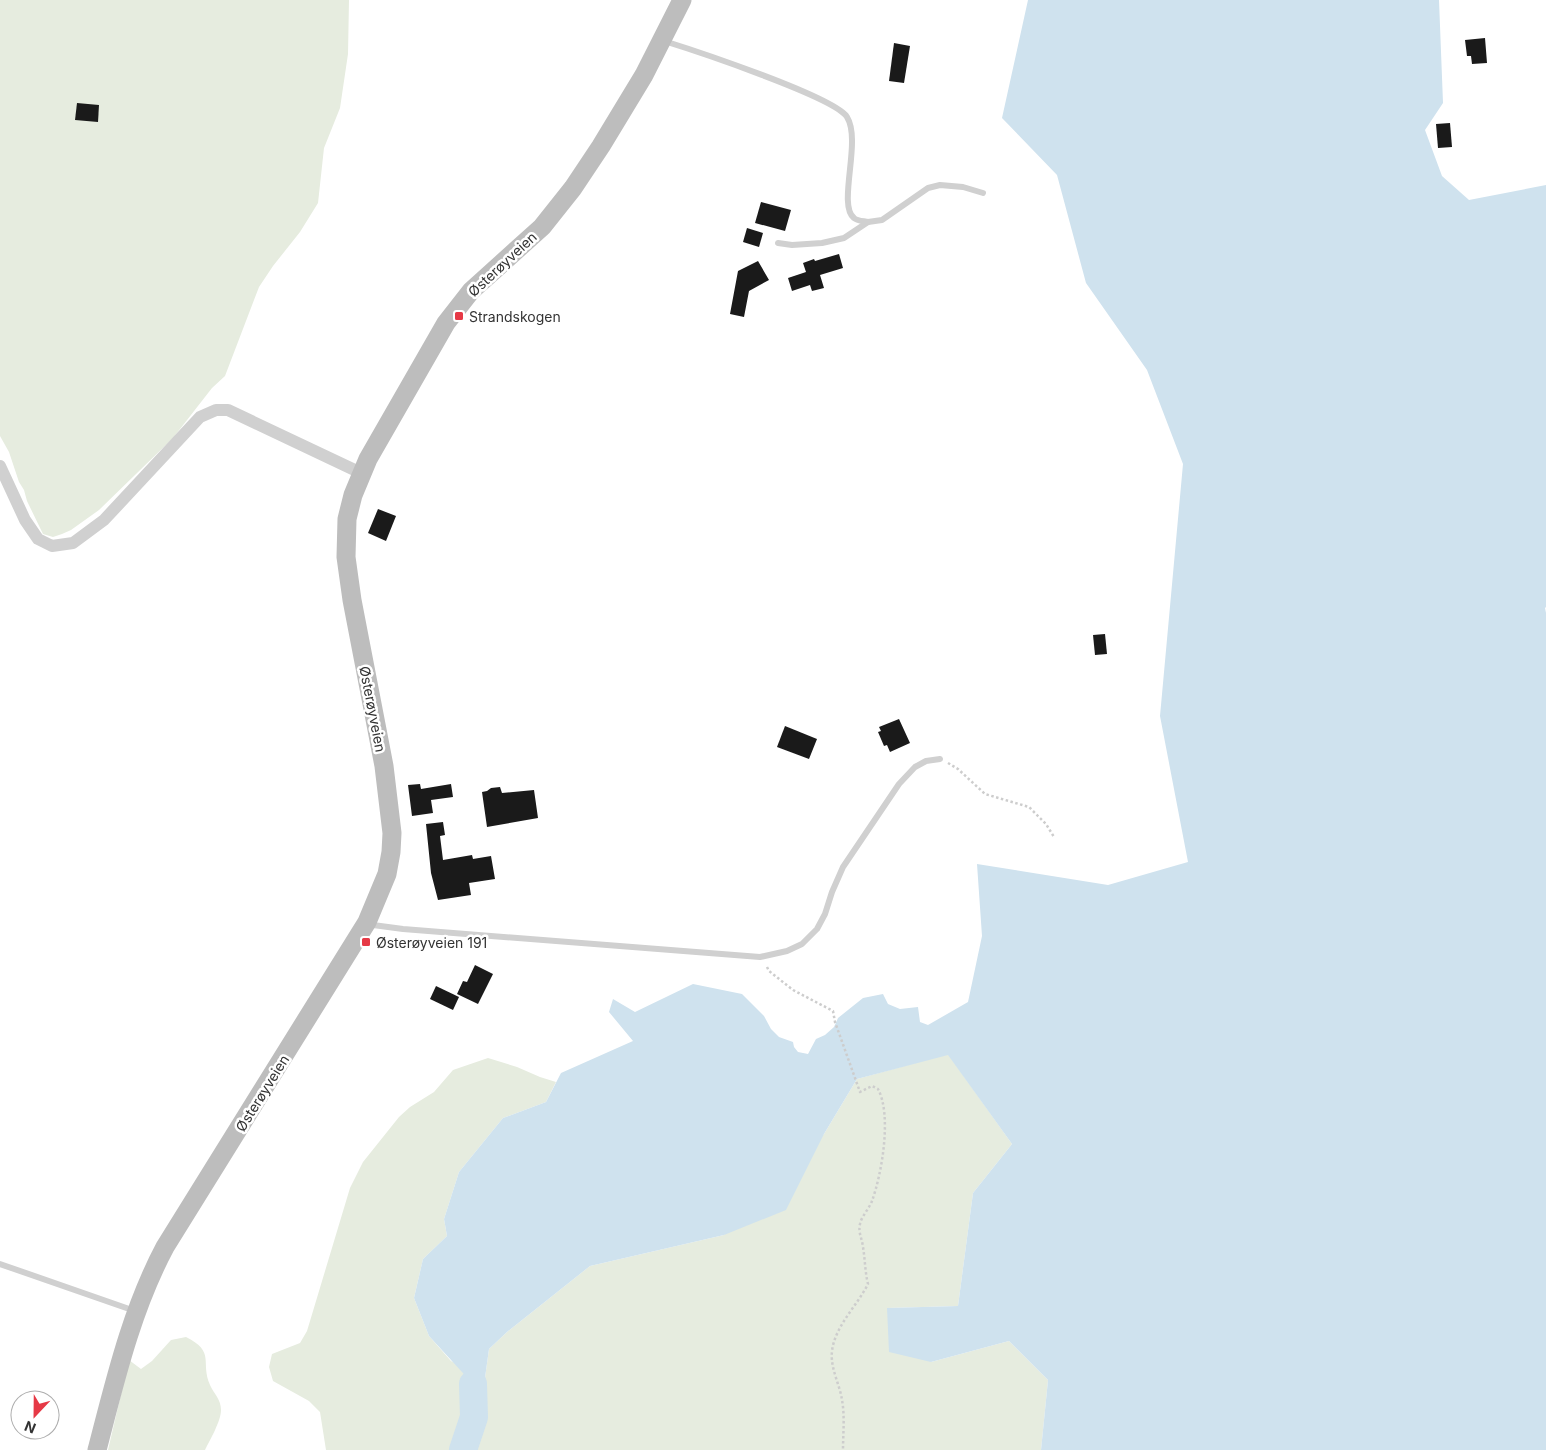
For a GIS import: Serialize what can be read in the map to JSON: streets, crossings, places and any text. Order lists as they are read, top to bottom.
{
  "streets": {
    "main road": ["Østerøyveien"]
  },
  "places": {
    "transit": ["Strandskogen", "Østerøyveien 191"]
  },
  "north": "bottom"
}
